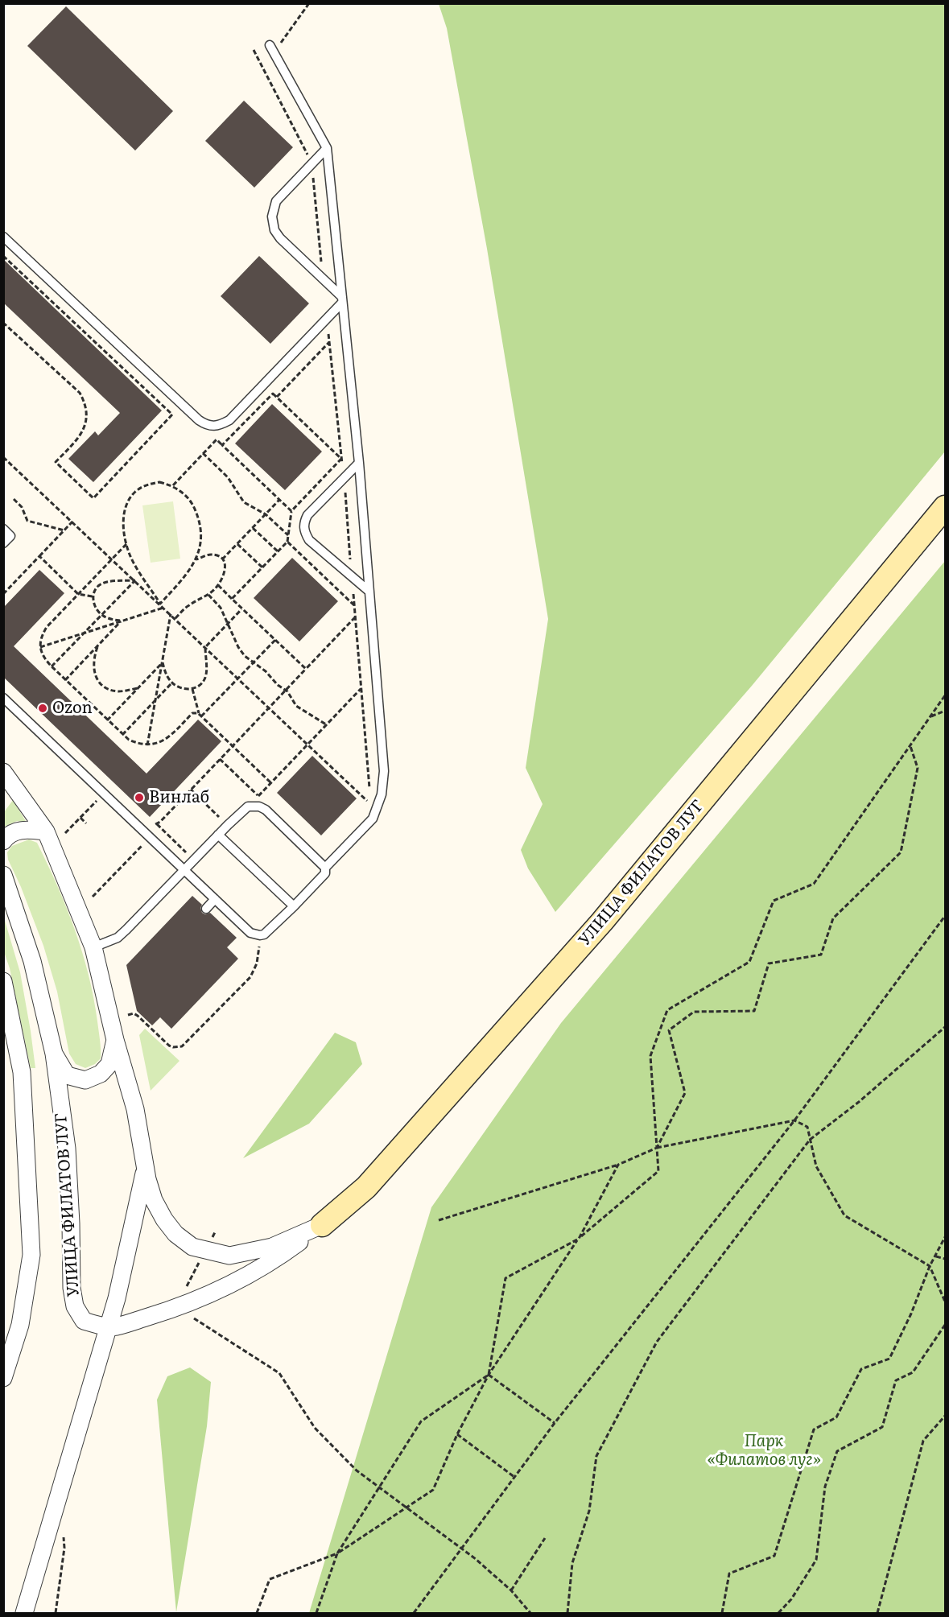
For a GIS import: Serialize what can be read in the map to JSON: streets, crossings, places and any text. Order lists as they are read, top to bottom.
{
  "streets": {
    "street": ["УЛИЦА ФИЛАТОВ ЛУГ"]
  },
  "parks": ["Парк «Филатов луг»"],
  "places": ["Ozon", "Винлаб"]
}
